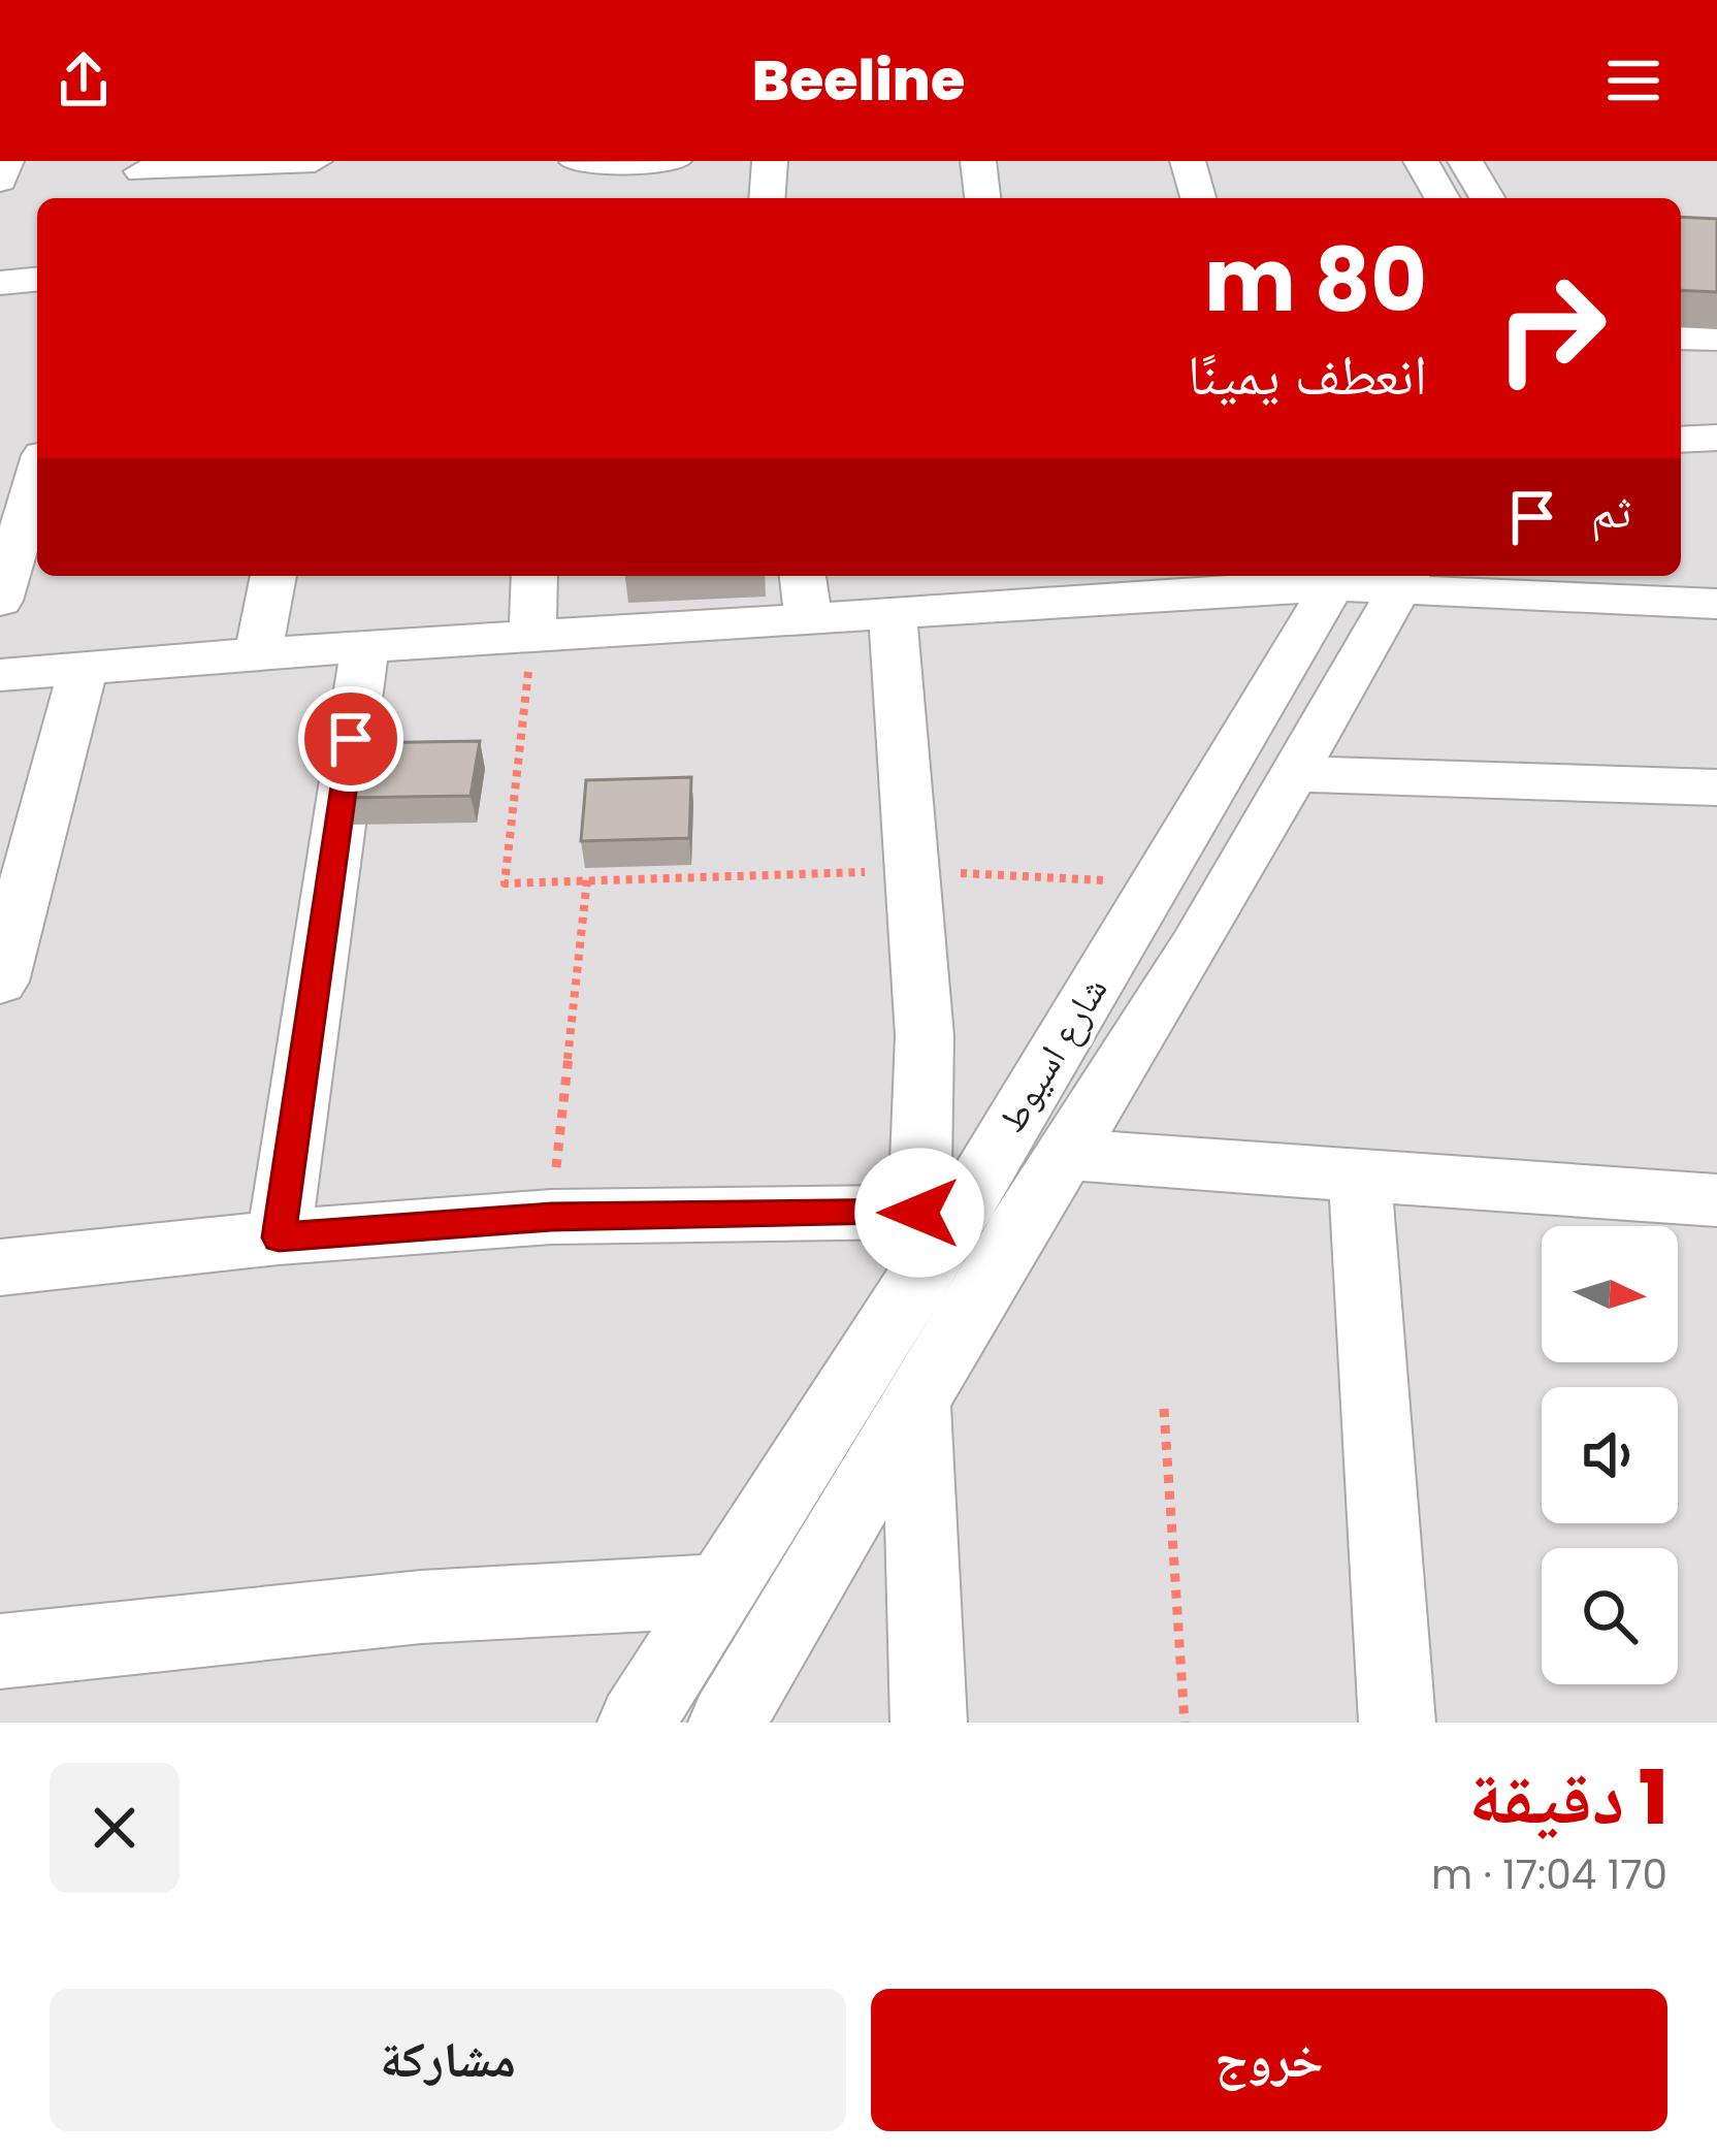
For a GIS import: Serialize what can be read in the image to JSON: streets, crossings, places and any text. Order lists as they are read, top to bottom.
{
  "streets": {
    "street": ["شارع اسيوط"]
  },
  "north": "right",
  "page": {
    "header": "Beeline",
    "turn": ["80 m", "انعطف يمينًا"],
    "then": "ثم",
    "heading": ["1 دقيقة", "170 m · 17:04"],
    "buttons": ["خروج", "مشاركة"]
  }
}
